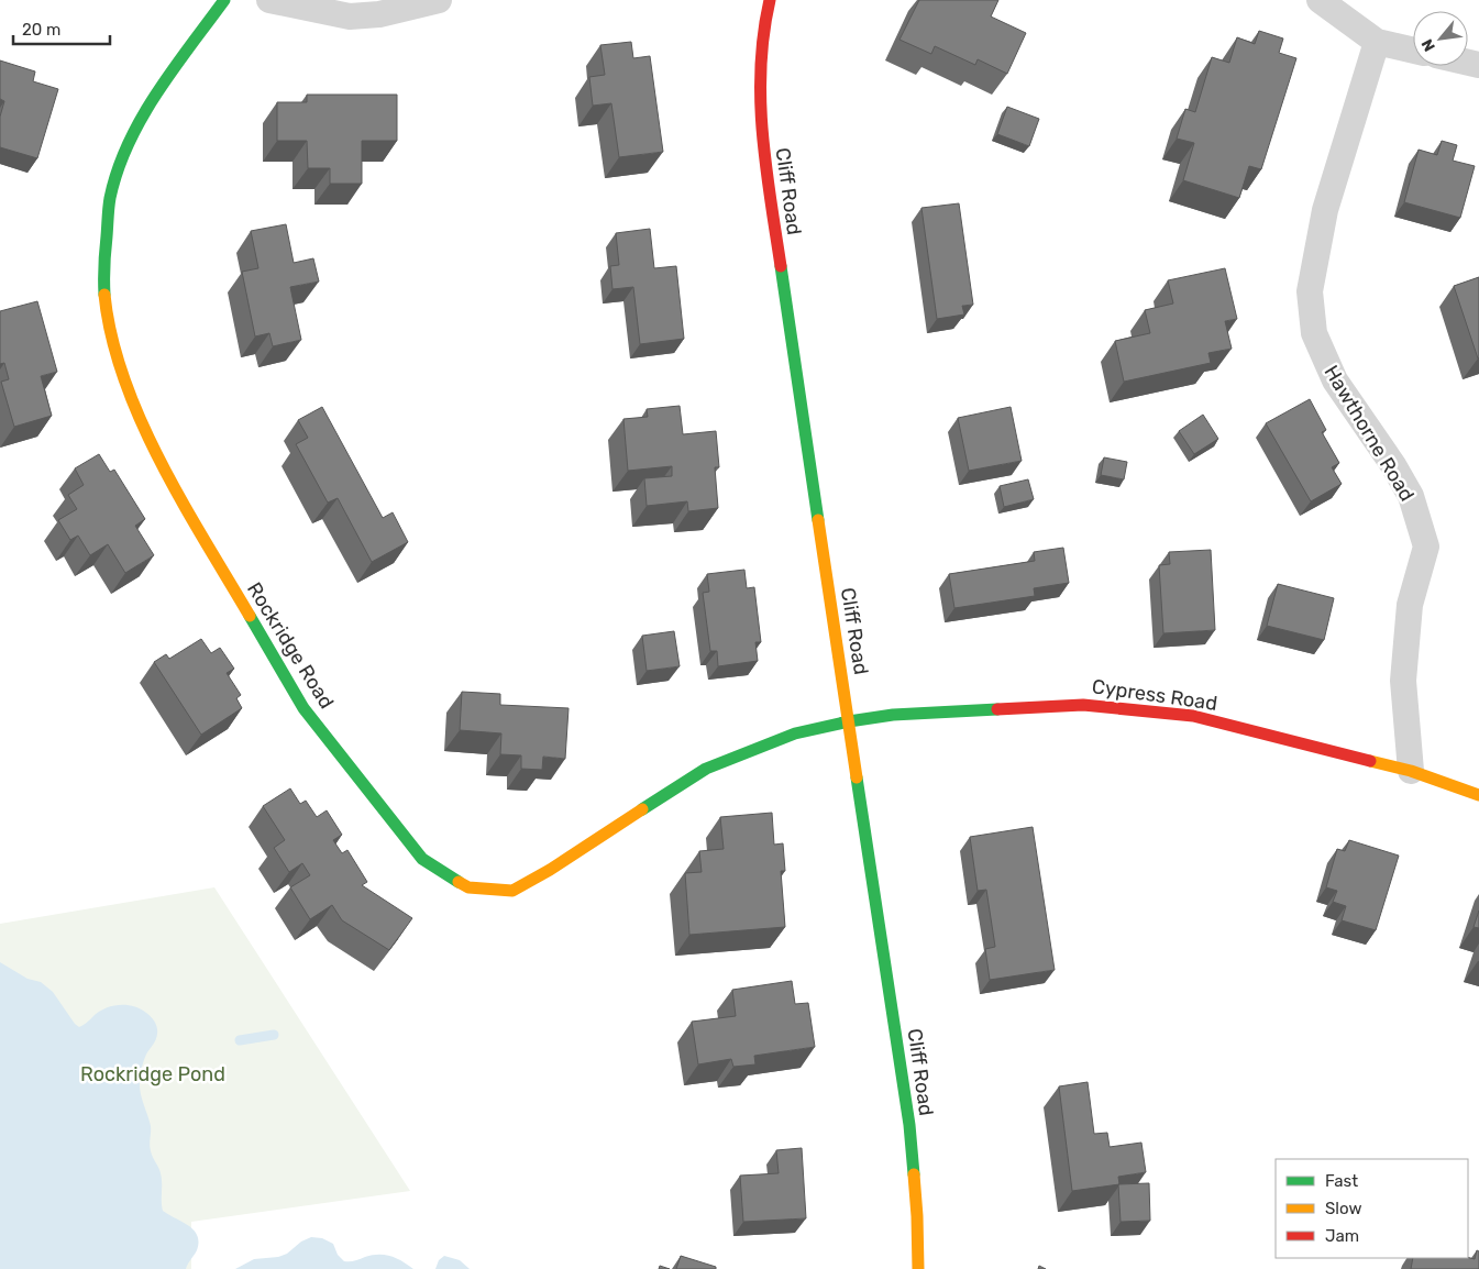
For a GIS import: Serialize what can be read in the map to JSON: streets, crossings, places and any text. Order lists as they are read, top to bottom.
{
  "streets": {
    "street": [
      "Cliff Road",
      "Hawthorne Road",
      "Rockridge Road",
      "Cypress Road"
    ]
  },
  "crossings": [
    ["Cliff Road", "Rockridge Road"],
    ["Cliff Road", "Cypress Road"],
    ["Hawthorne Road", "Cypress Road"],
    ["Rockridge Road", "Cypress Road"]
  ],
  "parks": ["Rockridge Pond"],
  "legend": ["Fast", "Slow", "Jam"],
  "scale_bar": "20 m",
  "north": "bottom left"
}
